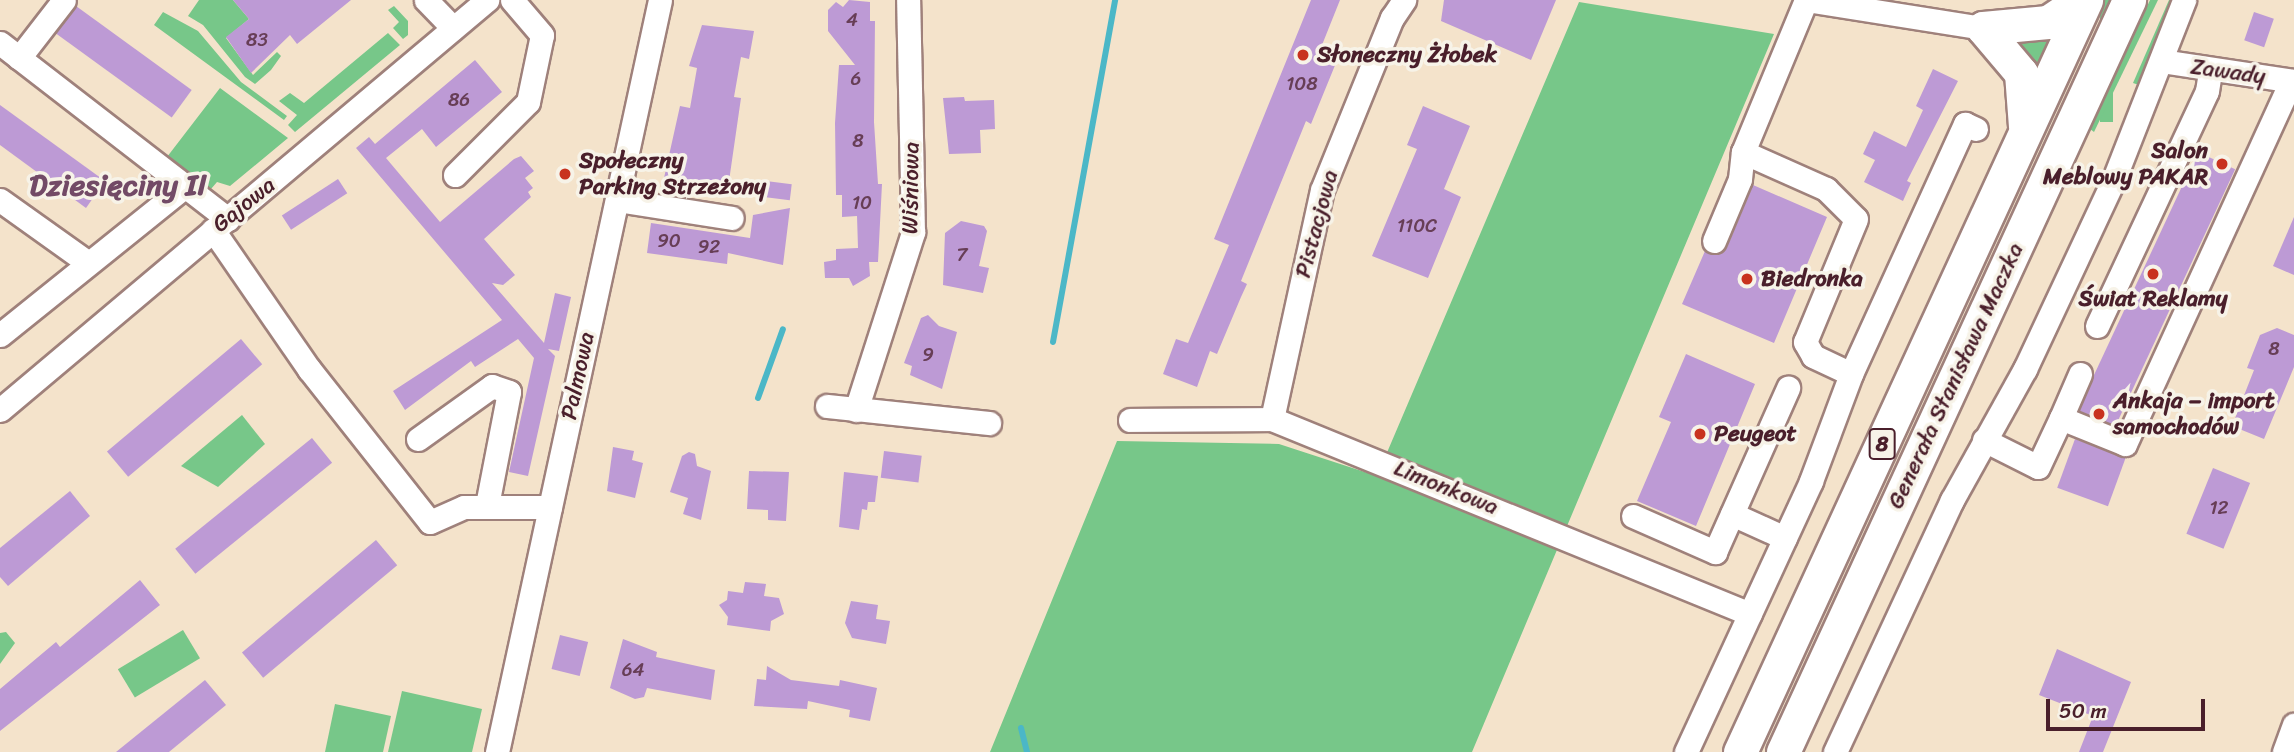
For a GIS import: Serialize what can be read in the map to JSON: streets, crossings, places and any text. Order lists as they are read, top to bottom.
{
  "streets": {
    "highway": ["Generała Stanisława Maczka", "8"],
    "street": [
      "Zawady",
      "Wiśniowa",
      "Gajowa",
      "Pistacjowa",
      "Palmowa",
      "Limonkowa"
    ]
  },
  "crossings": [
    ["Pistacjowa", "Limonkowa"]
  ],
  "districts": ["Dziesięciny II"],
  "places": [
    "Słoneczny Żłobek",
    "Salon Meblowy PAKAR",
    "Społeczny Parking Strzeżony",
    "Świat Reklamy",
    "Biedronka",
    "Ankaja – import samochodów",
    "Peugeot"
  ],
  "house_numbers": [
    "4",
    "83",
    "6",
    "108",
    "86",
    "8",
    "10",
    "110C",
    "90",
    "92",
    "7",
    "8",
    "9",
    "12",
    "64"
  ],
  "scale_bar": "50 m"
}
